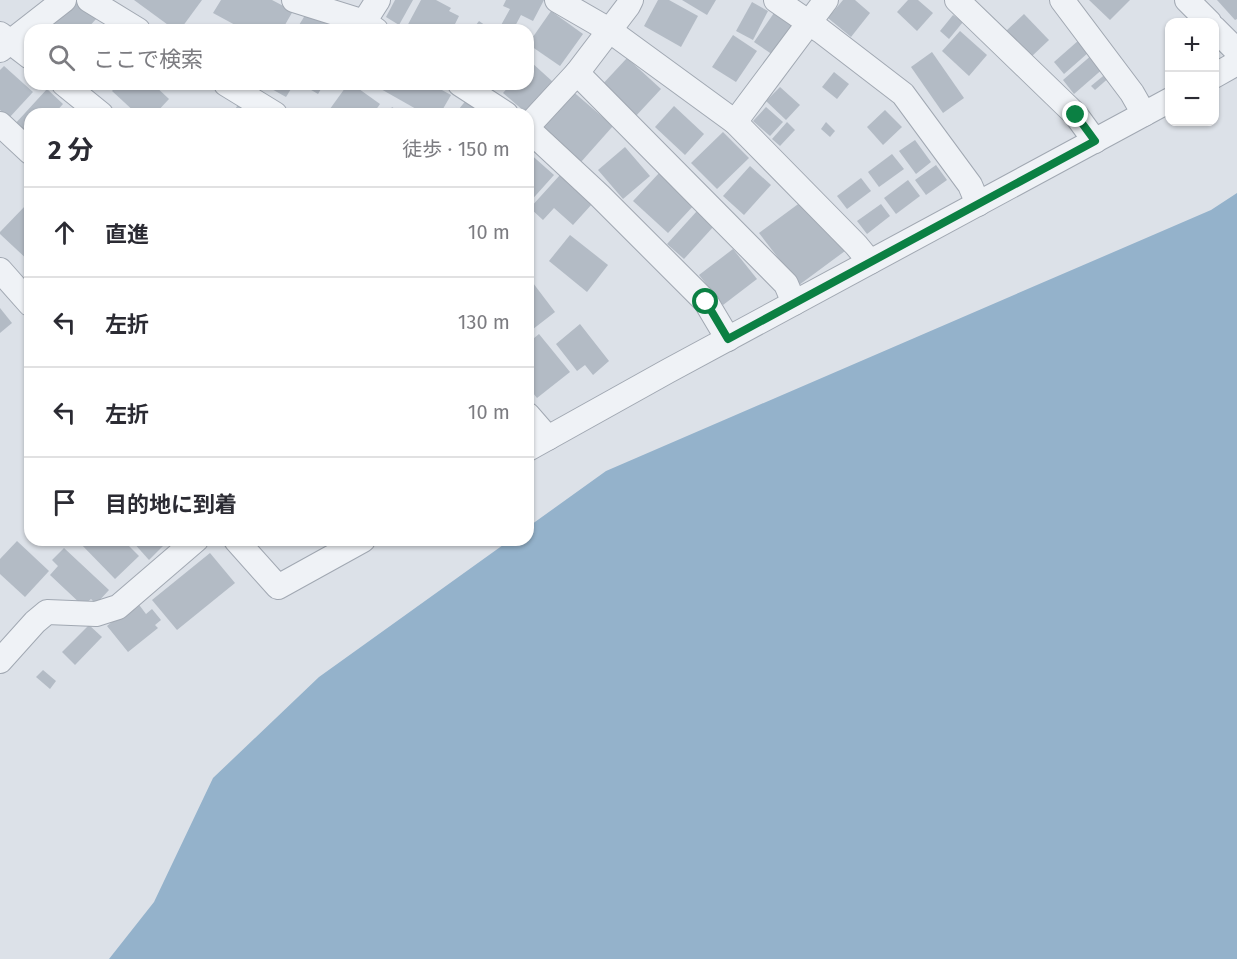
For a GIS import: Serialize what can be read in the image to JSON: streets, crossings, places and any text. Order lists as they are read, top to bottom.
{
  "page": {
    "map_buttons": ["+", "−"],
    "search": "ここで検索",
    "heading": ["2 分", "徒歩 · 150 m"],
    "list": [
      ["直進", "10 m"],
      ["左折", "130 m"],
      ["左折", "10 m"],
      "目的地に到着"
    ]
  }
}
